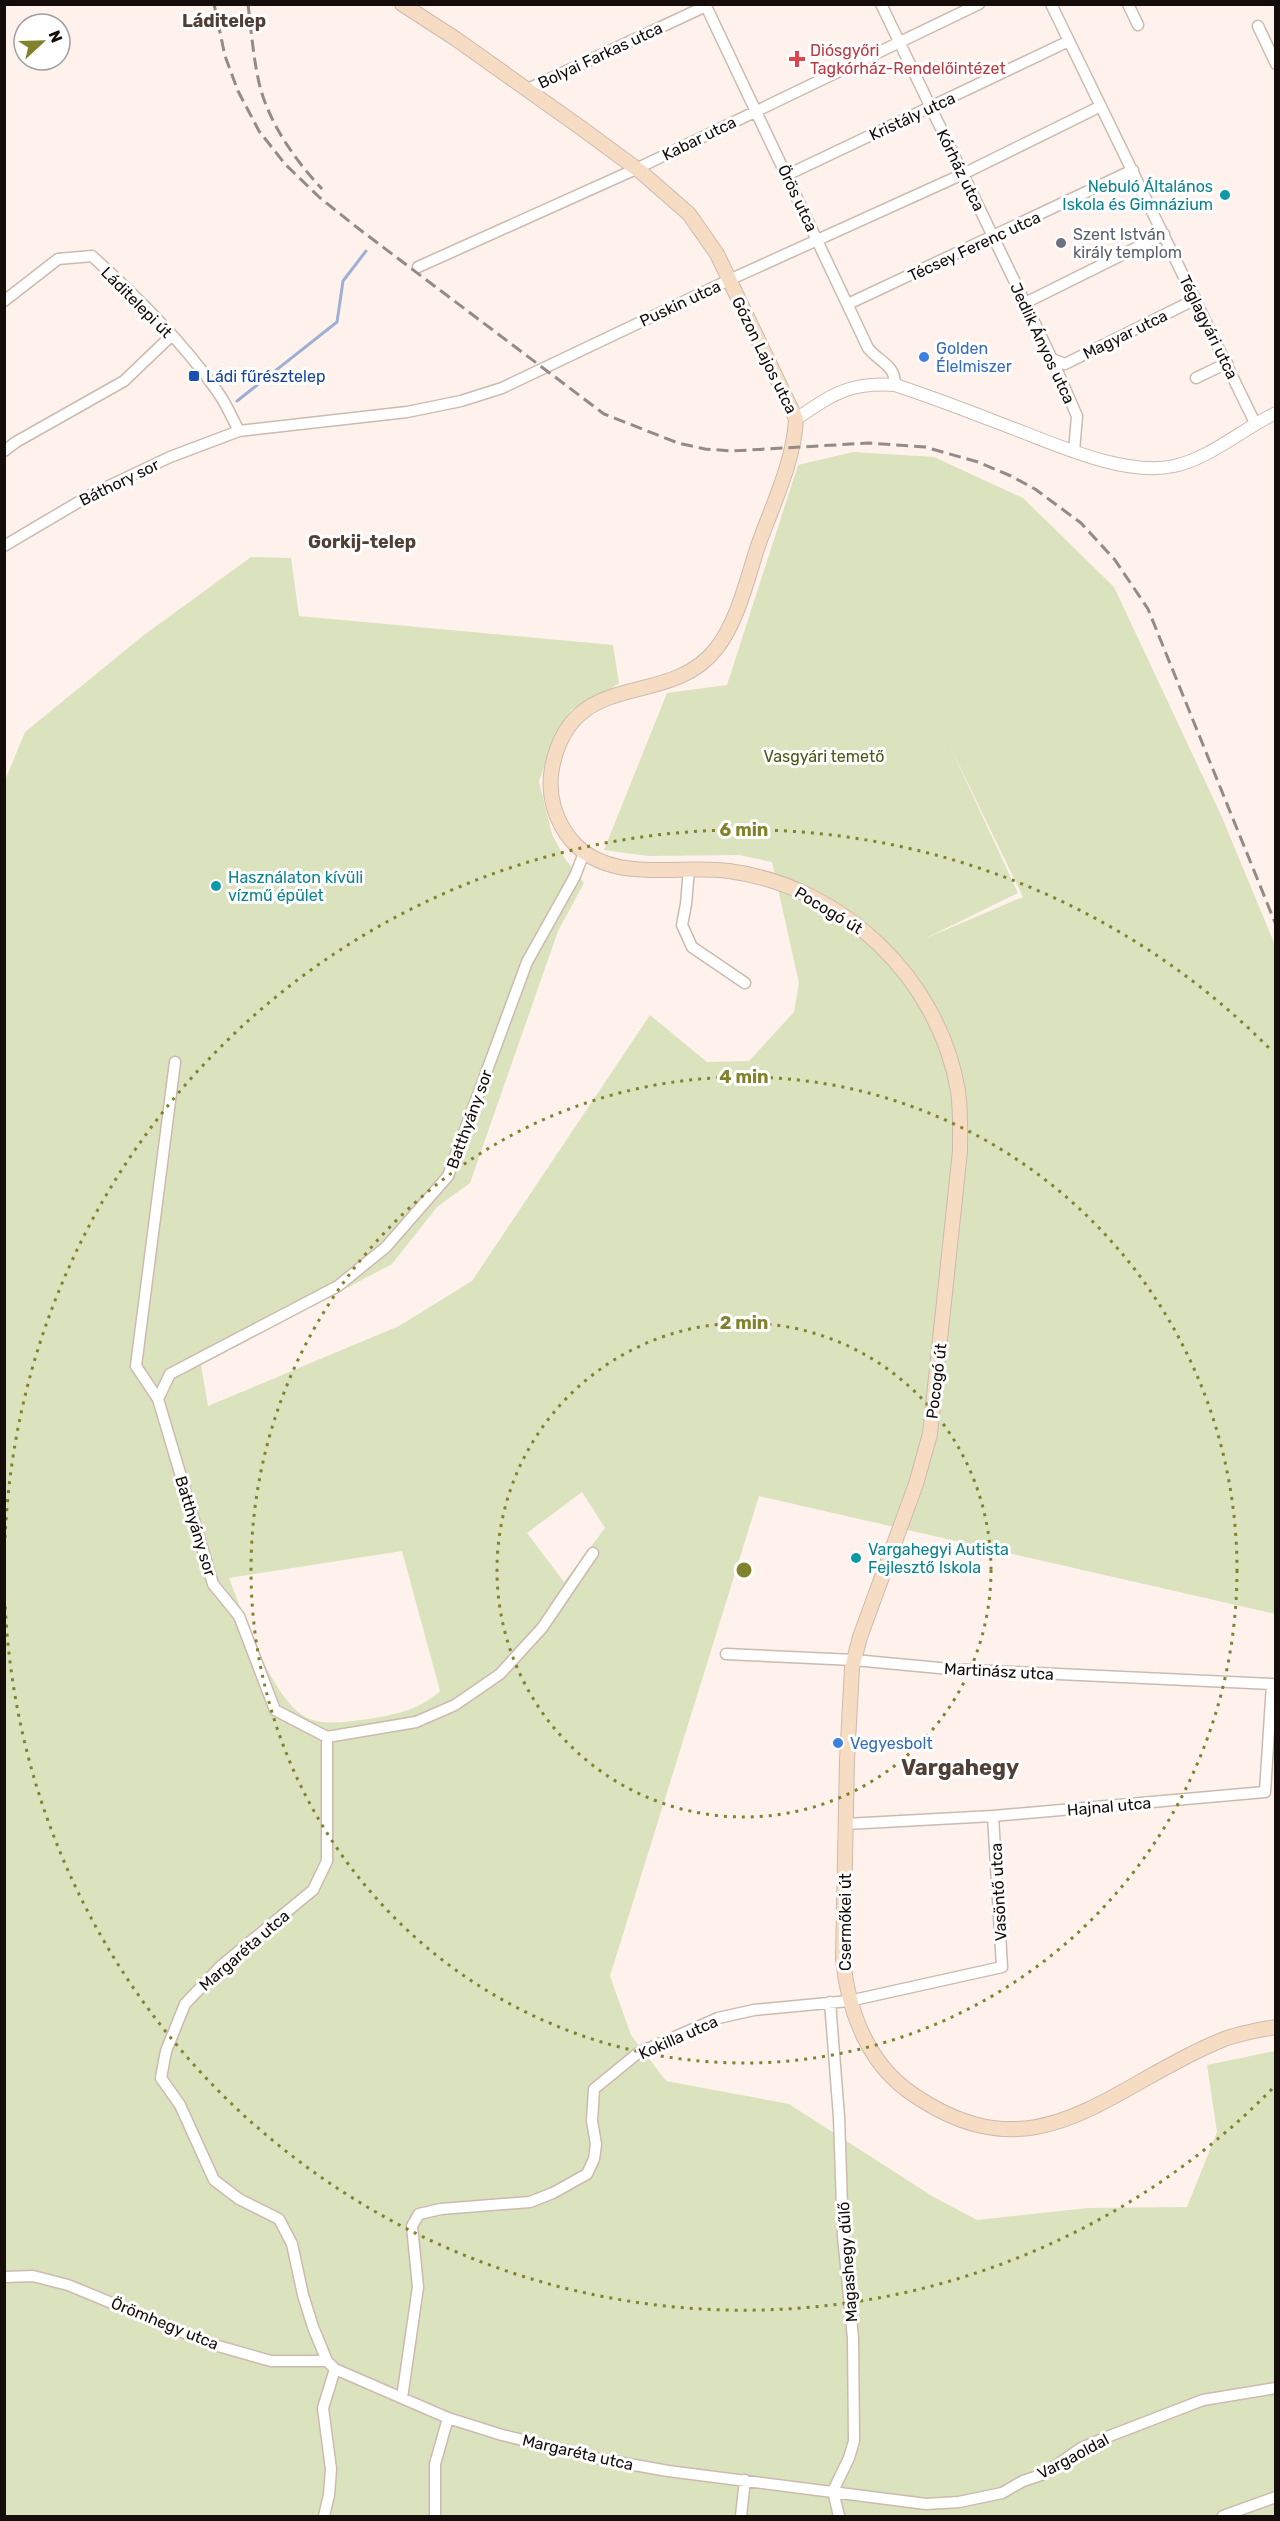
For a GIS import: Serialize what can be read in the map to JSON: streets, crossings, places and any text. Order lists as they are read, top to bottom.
{
  "streets": {
    "main road": ["Gózon Lajos utca", "Pocogó út", "Csermőkei út"],
    "street": [
      "Bolyai Farkas utca",
      "Kristály utca",
      "Kabar utca",
      "Kórház utca",
      "Örös utca",
      "Técsey Ferenc utca",
      "Láditelepi út",
      "Puskin utca",
      "Téglagyári utca",
      "Magyar utca",
      "Jedlik Ányos utca",
      "Báthory sor",
      "Batthyány sor",
      "Martinász utca",
      "Hajnal utca",
      "Vasöntő utca",
      "Margaréta utca",
      "Kokilla utca",
      "Magashegy dűlő",
      "Örömhegy utca",
      "Vargaoldal"
    ]
  },
  "crossings": [
    ["Bolyai Farkas utca", "Örös utca"],
    ["Bolyai Farkas utca", "Gózon Lajos utca"],
    ["Kristály utca", "Kórház utca"],
    ["Kristály utca", "Örös utca"],
    ["Kristály utca", "Téglagyári utca"],
    ["Kabar utca", "Kórház utca"],
    ["Kabar utca", "Örös utca"],
    ["Kabar utca", "Gózon Lajos utca"],
    ["Kórház utca", "Técsey Ferenc utca"],
    ["Kórház utca", "Puskin utca"],
    ["Kórház utca", "Jedlik Ányos utca"],
    ["Örös utca", "Técsey Ferenc utca"],
    ["Örös utca", "Puskin utca"],
    ["Örös utca", "Gózon Lajos utca"],
    ["Técsey Ferenc utca", "Téglagyári utca"],
    ["Técsey Ferenc utca", "Jedlik Ányos utca"],
    ["Láditelepi út", "Puskin utca"],
    ["Láditelepi út", "Báthory sor"],
    ["Puskin utca", "Téglagyári utca"],
    ["Puskin utca", "Gózon Lajos utca"],
    ["Puskin utca", "Báthory sor"],
    ["Téglagyári utca", "Magyar utca"],
    ["Téglagyári utca", "Gózon Lajos utca"],
    ["Magyar utca", "Jedlik Ányos utca"],
    ["Jedlik Ányos utca", "Gózon Lajos utca"],
    ["Gózon Lajos utca", "Pocogó út"],
    ["Pocogó út", "Batthyány sor"],
    ["Pocogó út", "Csermőkei út"],
    ["Batthyány sor", "Margaréta utca"],
    ["Martinász utca", "Hajnal utca"],
    ["Martinász utca", "Csermőkei út"],
    ["Hajnal utca", "Vasöntő utca"],
    ["Hajnal utca", "Csermőkei út"],
    ["Vasöntő utca", "Kokilla utca"],
    ["Csermőkei út", "Kokilla utca"],
    ["Margaréta utca", "Kokilla utca"],
    ["Margaréta utca", "Magashegy dűlő"],
    ["Margaréta utca", "Örömhegy utca"],
    ["Margaréta utca", "Vargaoldal"],
    ["Kokilla utca", "Magashegy dűlő"],
    ["Magashegy dűlő", "Vargaoldal"]
  ],
  "districts": ["Láditelep", "Gorkij-telep", "Vargahegy"],
  "parks": ["Vasgyári temető"],
  "places": {
    "health": ["Diósgyőri Tagkórház-Rendelőintézet"],
    "other": [
      "Nebuló Általános Iskola és Gimnázium",
      "Szent István király templom",
      "Golden Élelmiszer",
      "Használaton kívüli vízmű épület",
      "Vargahegyi Autista Fejlesztő Iskola",
      "Vegyesbolt"
    ],
    "transit": ["Ládi fűrésztelep"]
  },
  "north": "right",
  "rings": ["6 min", "4 min", "2 min"]
}
